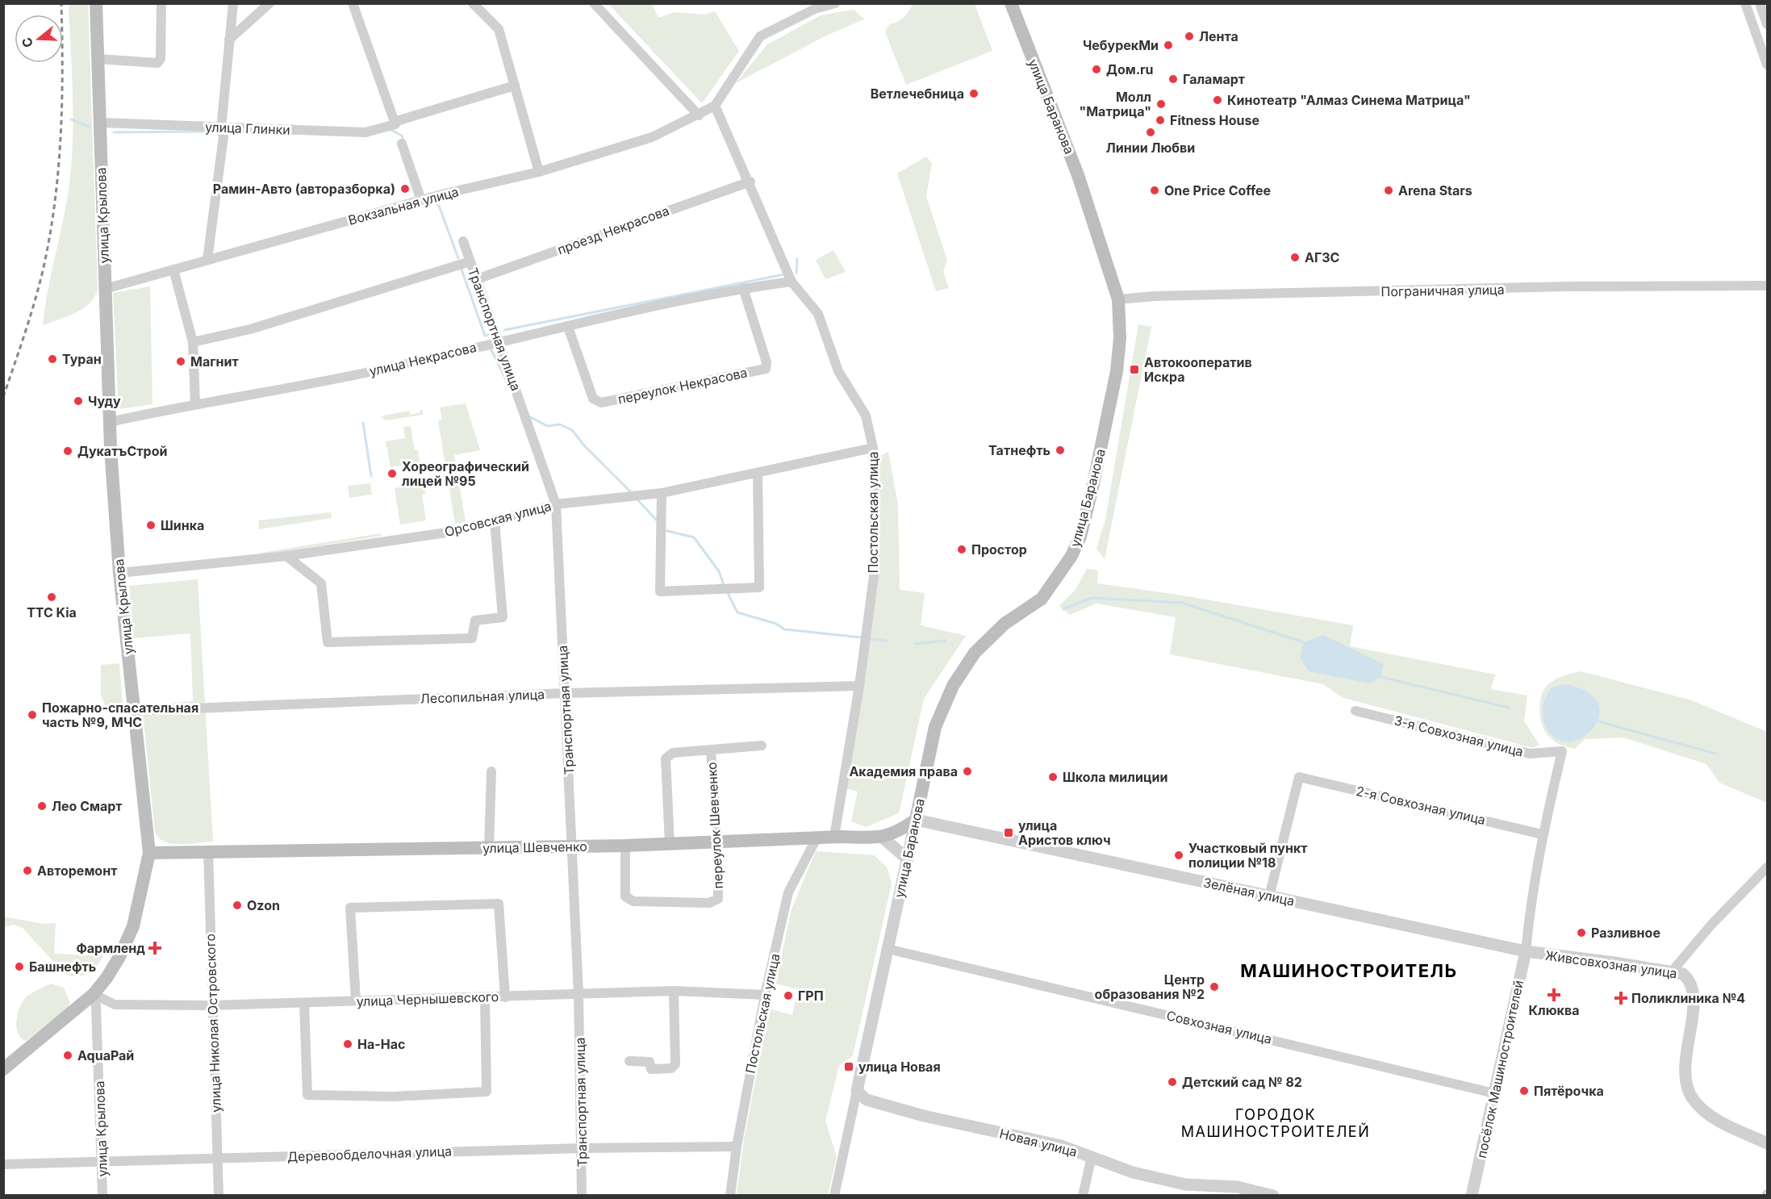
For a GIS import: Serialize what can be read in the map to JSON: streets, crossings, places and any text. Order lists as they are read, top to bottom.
{
  "streets": {
    "main road": ["улица Баранова", "улица Крылова", "улица Шевченко"],
    "street": [
      "улица Глинки",
      "Вокзальная улица",
      "проезд Некрасова",
      "Пограничная улица",
      "Транспортная улица",
      "улица Некрасова",
      "переулок Некрасова",
      "Постольская улица",
      "Орсовская улица",
      "Лесопильная улица",
      "3-я Совхозная улица",
      "2-я Совхозная улица",
      "переулок Шевченко",
      "Зелёная улица",
      "Живсовхозная улица",
      "улица Чернышевского",
      "улица Николая Островского",
      "Совхозная улица",
      "посёлок Машиностроителей",
      "Новая улица",
      "Деревообделочная улица"
    ]
  },
  "crossings": [
    ["улица Баранова", "Пограничная улица"],
    ["улица Баранова", "улица Шевченко"],
    ["улица Баранова", "Зелёная улица"],
    ["улица Баранова", "Совхозная улица"],
    ["улица Баранова", "Новая улица"],
    ["улица Глинки", "улица Крылова"],
    ["Вокзальная улица", "улица Крылова"],
    ["Вокзальная улица", "Постольская улица"],
    ["улица Крылова", "улица Некрасова"],
    ["улица Крылова", "Орсовская улица"],
    ["улица Крылова", "Лесопильная улица"],
    ["улица Крылова", "улица Шевченко"],
    ["улица Крылова", "улица Чернышевского"],
    ["улица Крылова", "Деревообделочная улица"],
    ["проезд Некрасова", "Транспортная улица"],
    ["проезд Некрасова", "Постольская улица"],
    ["Транспортная улица", "улица Некрасова"],
    ["Транспортная улица", "Орсовская улица"],
    ["Транспортная улица", "Лесопильная улица"],
    ["Транспортная улица", "улица Шевченко"],
    ["Транспортная улица", "улица Чернышевского"],
    ["Транспортная улица", "Деревообделочная улица"],
    ["улица Некрасова", "переулок Некрасова"],
    ["улица Некрасова", "Постольская улица"],
    ["Постольская улица", "Орсовская улица"],
    ["Постольская улица", "Лесопильная улица"],
    ["Постольская улица", "улица Шевченко"],
    ["Постольская улица", "улица Чернышевского"],
    ["Постольская улица", "Деревообделочная улица"],
    ["3-я Совхозная улица", "2-я Совхозная улица"],
    ["2-я Совхозная улица", "Зелёная улица"],
    ["переулок Шевченко", "улица Шевченко"],
    ["улица Шевченко", "Зелёная улица"],
    ["улица Шевченко", "улица Николая Островского"],
    ["Зелёная улица", "Живсовхозная улица"],
    ["Зелёная улица", "посёлок Машиностроителей"],
    ["Живсовхозная улица", "посёлок Машиностроителей"],
    ["улица Чернышевского", "улица Николая Островского"],
    ["улица Николая Островского", "Деревообделочная улица"],
    ["Совхозная улица", "посёлок Машиностроителей"]
  ],
  "districts": ["МАШИНОСТРОИТЕЛЬ", "ГОРОДОК МАШИНОСТРОИТЕЛЕЙ"],
  "places": {
    "other": [
      "Лента",
      "ЧебурекМи",
      "Дом.ru",
      "Галамарт",
      "Ветлечебница",
      "Кинотеатр \"Алмаз Синема Матрица\"",
      "Молл \"Матрица\"",
      "Fitness House",
      "Линии Любви",
      "Рамин-Авто (авторазборка)",
      "One Price Coffee",
      "Arena Stars",
      "АГЗС",
      "Туран",
      "Магнит",
      "Чуду",
      "Татнефть",
      "ДукатъСтрой",
      "Хореографический лицей №95",
      "Шинка",
      "Простор",
      "ТТС Kia",
      "Пожарно-спасательная часть №9, МЧС",
      "Академия права",
      "Школа милиции",
      "Лео Смарт",
      "Участковый пункт полиции №18",
      "Авторемонт",
      "Ozon",
      "Разливное",
      "Башнефть",
      "Центр образования №2",
      "ГРП",
      "На-Нас",
      "AquaРай",
      "Детский сад № 82",
      "Пятёрочка"
    ],
    "transit": ["Автокооператив Искра", "улица Аристов ключ", "улица Новая"],
    "health": ["Фармленд", "Клюква", "Поликлиника №4"]
  },
  "north": "left"
}
